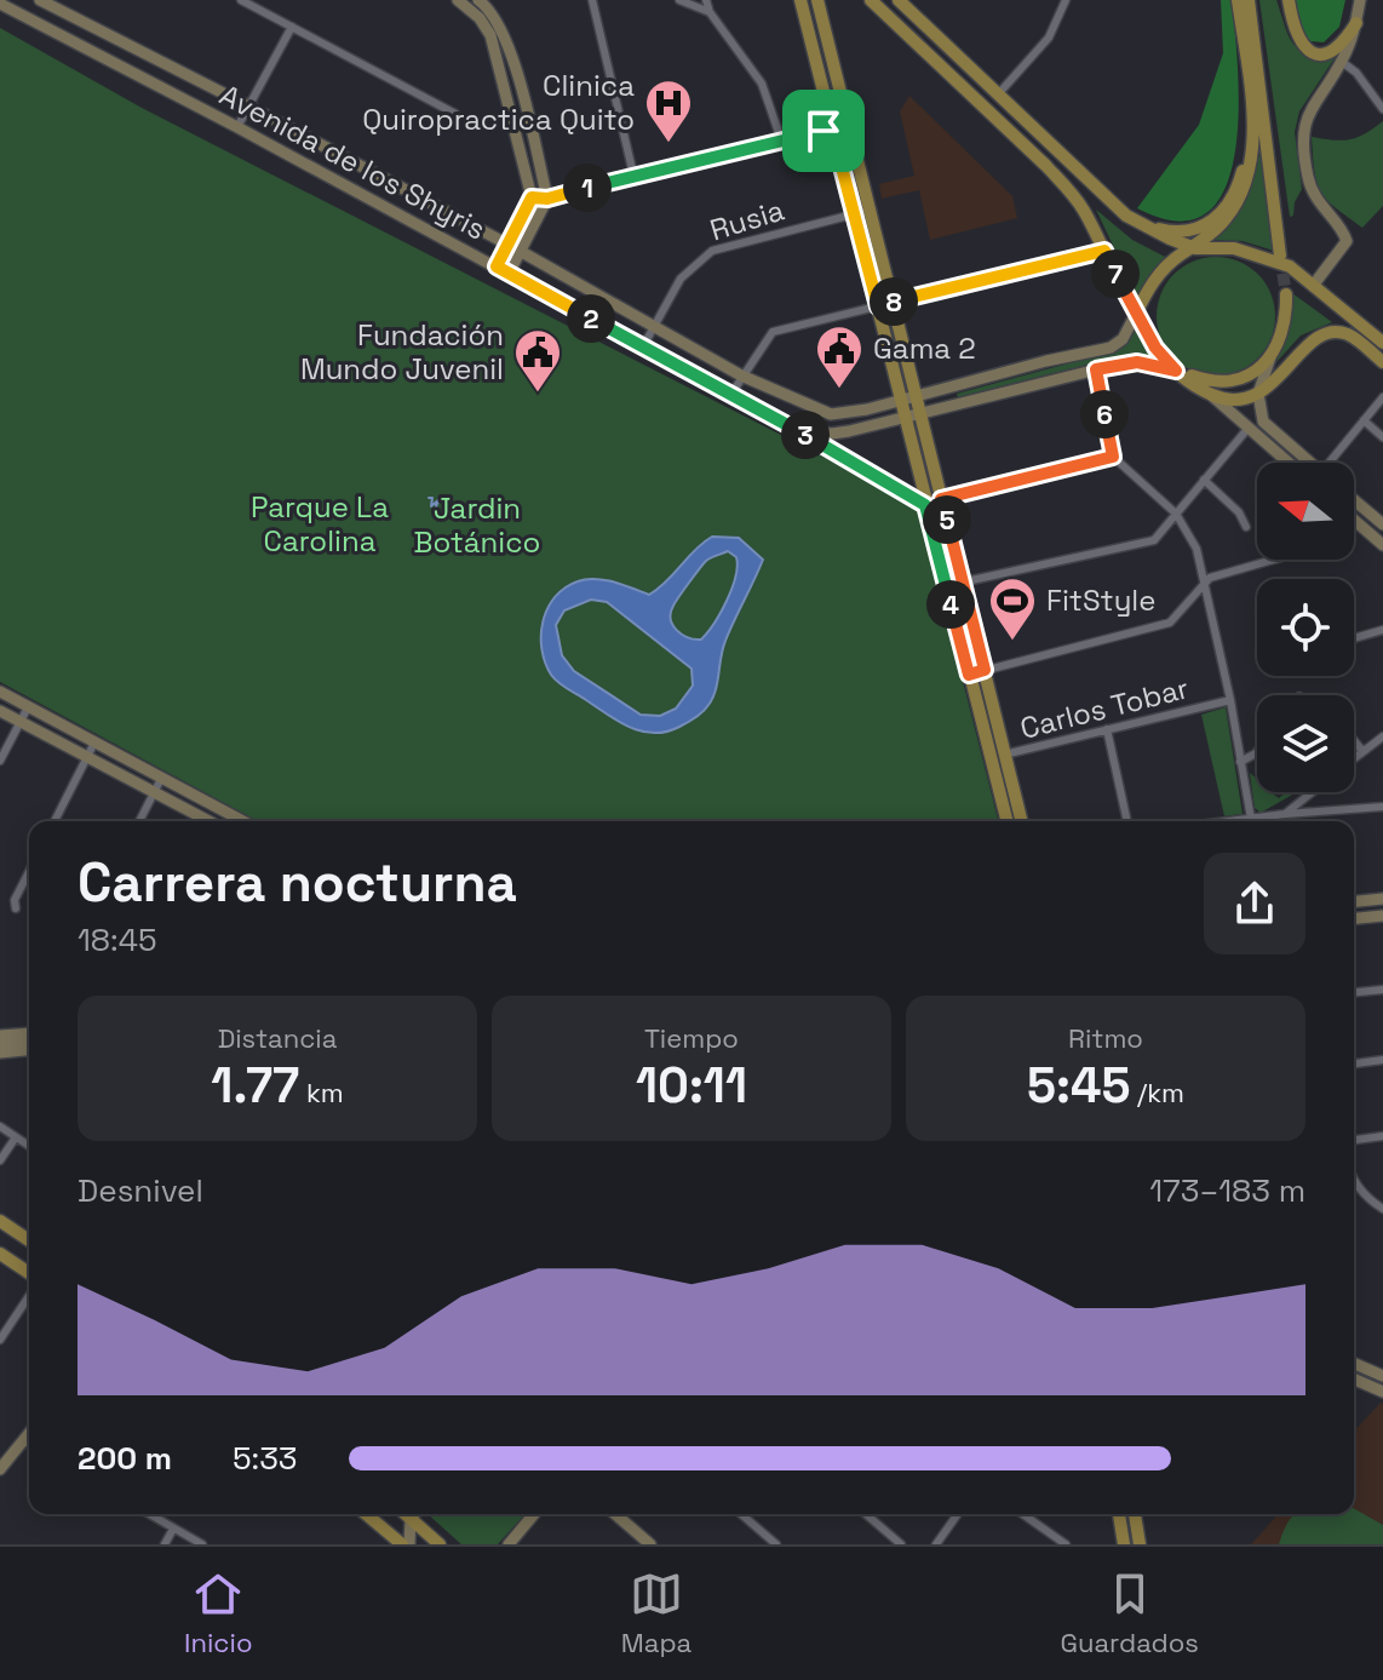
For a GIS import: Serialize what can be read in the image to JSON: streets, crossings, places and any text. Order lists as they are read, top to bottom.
{
  "streets": {
    "main road": ["Avenida de los Shyris"],
    "street": ["Rusia", "Carlos Tobar"]
  },
  "crossings": [
    ["Avenida de los Shyris", "Rusia"]
  ],
  "parks": ["Parque La Carolina", "Jardin Botánico"],
  "places": {
    "hospital": ["Clinica Quiropractica Quito"],
    "public building": ["Gama 2", "Fundación Mundo Juvenil"],
    "sports": ["FitStyle"]
  },
  "north": "left",
  "page": {
    "pins": [
      "1",
      "7",
      "8",
      "2",
      "6",
      "3",
      "5",
      "4"
    ],
    "heading": ["Carrera nocturna", "18:45"],
    "stats": [
      ["Distancia", "1.77 km"],
      ["Tiempo", "10:11"],
      ["Ritmo", "5:45 /km"]
    ],
    "chart": ["Desnivel", "173–183 m"],
    "list": [
      {
        "name": "200 m",
        "note": "5:33"
      }
    ],
    "tabs": ["Inicio", "Mapa", "Guardados"]
  }
}
